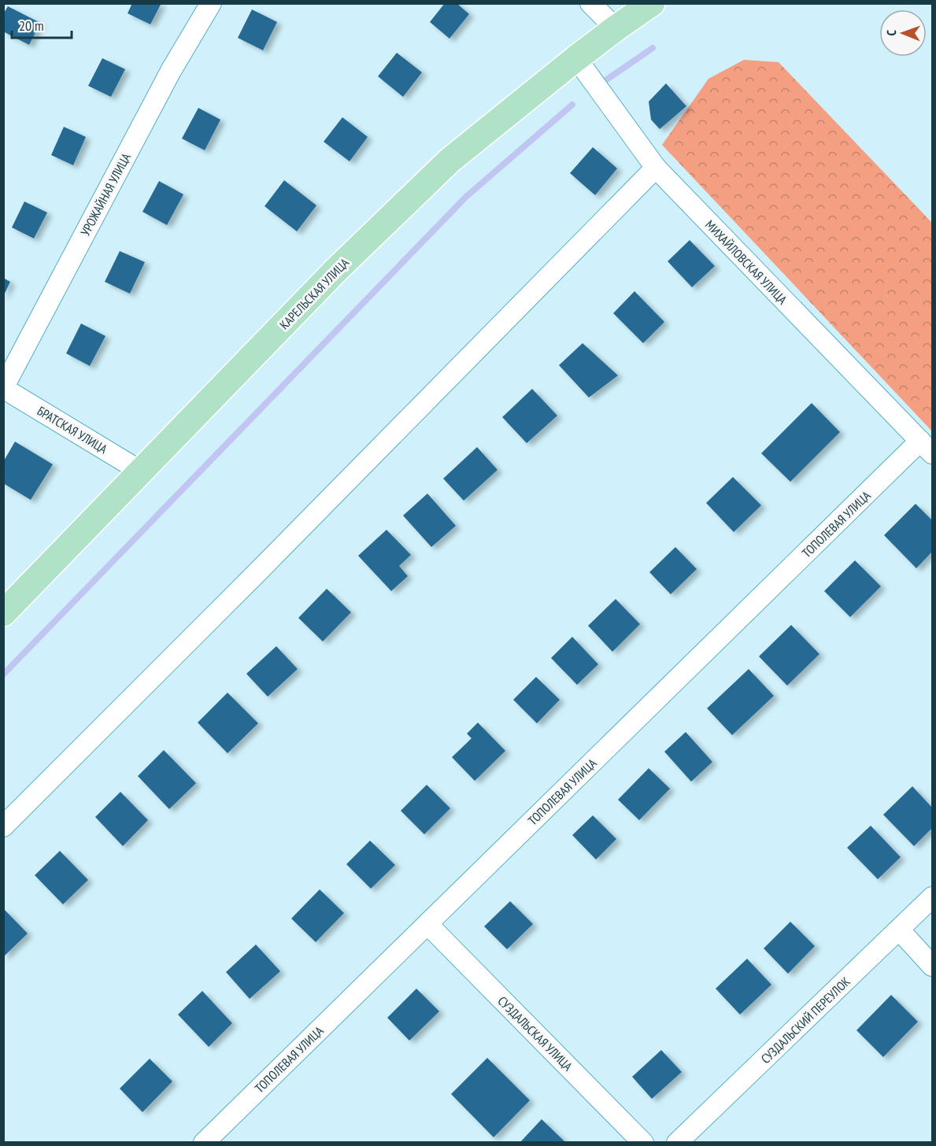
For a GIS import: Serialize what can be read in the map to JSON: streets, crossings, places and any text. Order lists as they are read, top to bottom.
{
  "streets": {
    "main road": ["КАРЕЛЬСКАЯ УЛИЦА"],
    "street": [
      "УРОЖАЙНАЯ УЛИЦА",
      "МИХАЙЛОВСКАЯ УЛИЦА",
      "БРАТСКАЯ УЛИЦА",
      "ТОПОЛЕВАЯ УЛИЦА",
      "СУЗДАЛЬСКИЙ ПЕРЕУЛОК",
      "СУЗДАЛЬСКАЯ УЛИЦА"
    ]
  },
  "crossings": [
    ["УРОЖАЙНАЯ УЛИЦА", "БРАТСКАЯ УЛИЦА"],
    ["МИХАЙЛОВСКАЯ УЛИЦА", "КАРЕЛЬСКАЯ УЛИЦА"],
    ["МИХАЙЛОВСКАЯ УЛИЦА", "ТОПОЛЕВАЯ УЛИЦА"],
    ["КАРЕЛЬСКАЯ УЛИЦА", "БРАТСКАЯ УЛИЦА"],
    ["ТОПОЛЕВАЯ УЛИЦА", "СУЗДАЛЬСКАЯ УЛИЦА"]
  ],
  "scale_bar": "20 m",
  "north": "left"
}
